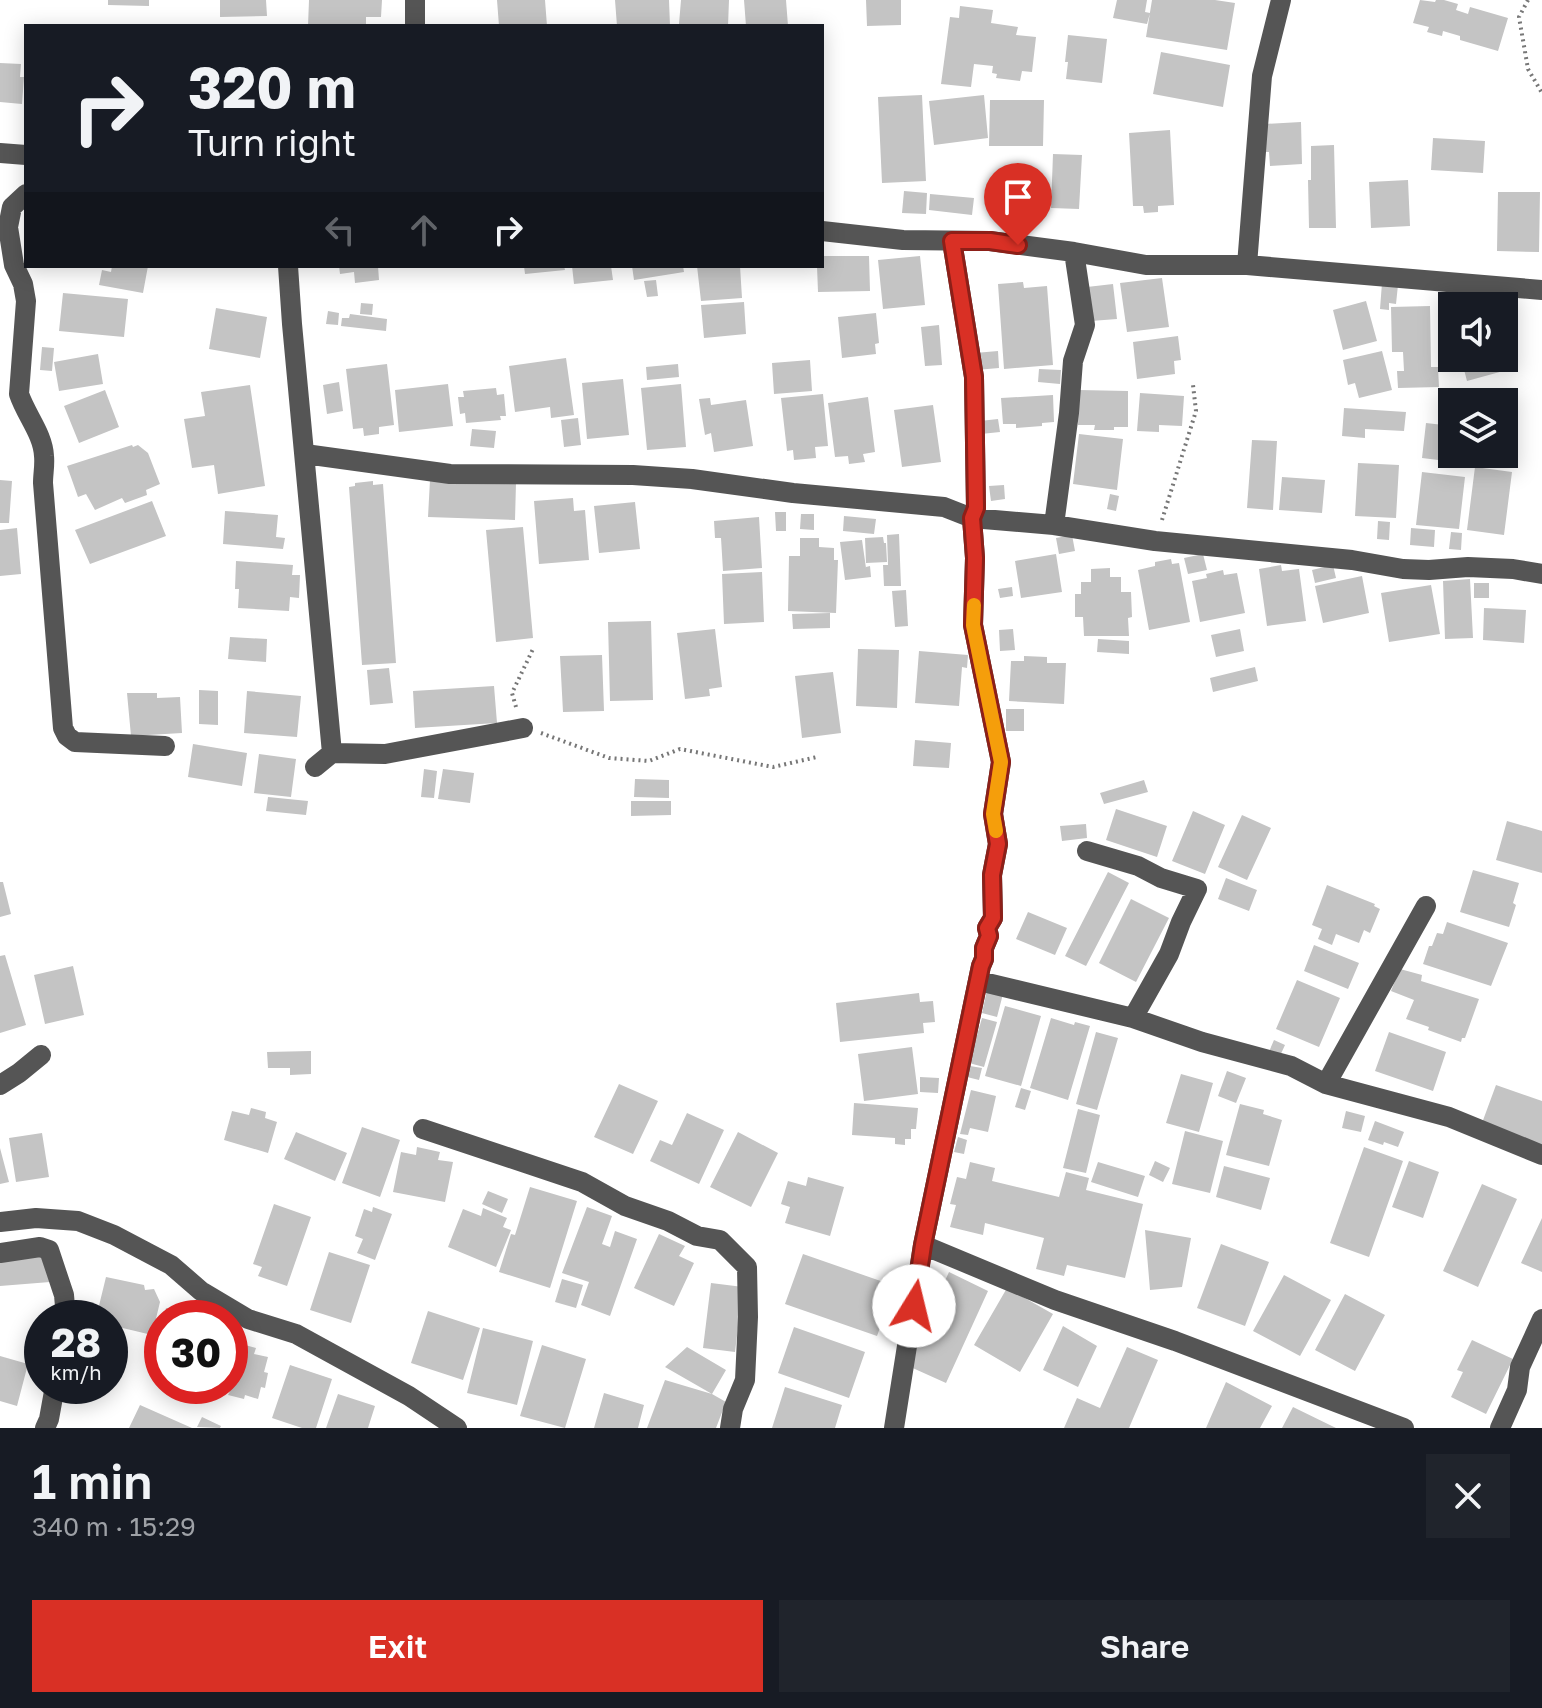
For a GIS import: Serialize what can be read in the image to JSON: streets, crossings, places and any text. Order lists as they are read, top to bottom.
{
  "page": {
    "turn": ["320 m", "Turn right"],
    "speed": "28 km/h",
    "limit": "30",
    "heading": ["1 min", "340 m · 15:29"],
    "buttons": ["Exit", "Share"]
  }
}
